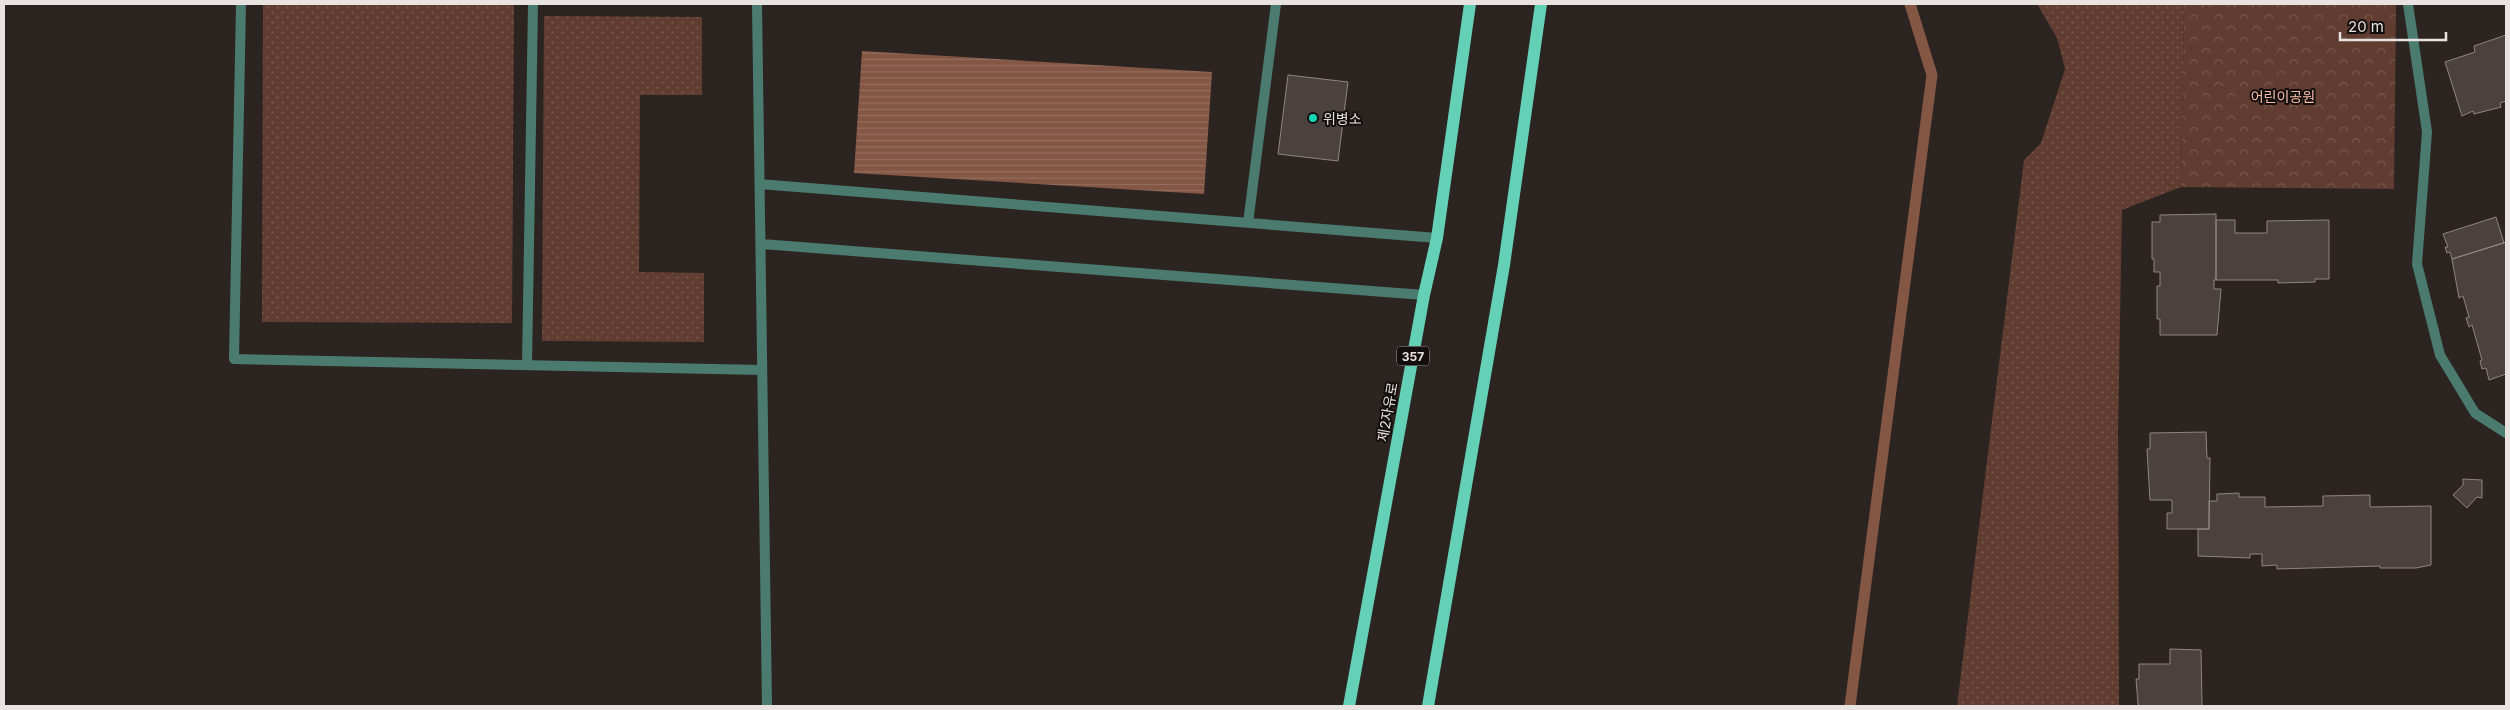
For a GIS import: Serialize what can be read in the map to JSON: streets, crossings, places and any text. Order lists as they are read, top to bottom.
{
  "streets": {
    "main road": ["357", "제2자유로"]
  },
  "parks": ["어린이공원"],
  "places": ["위병소"],
  "scale_bar": "20 m"
}
